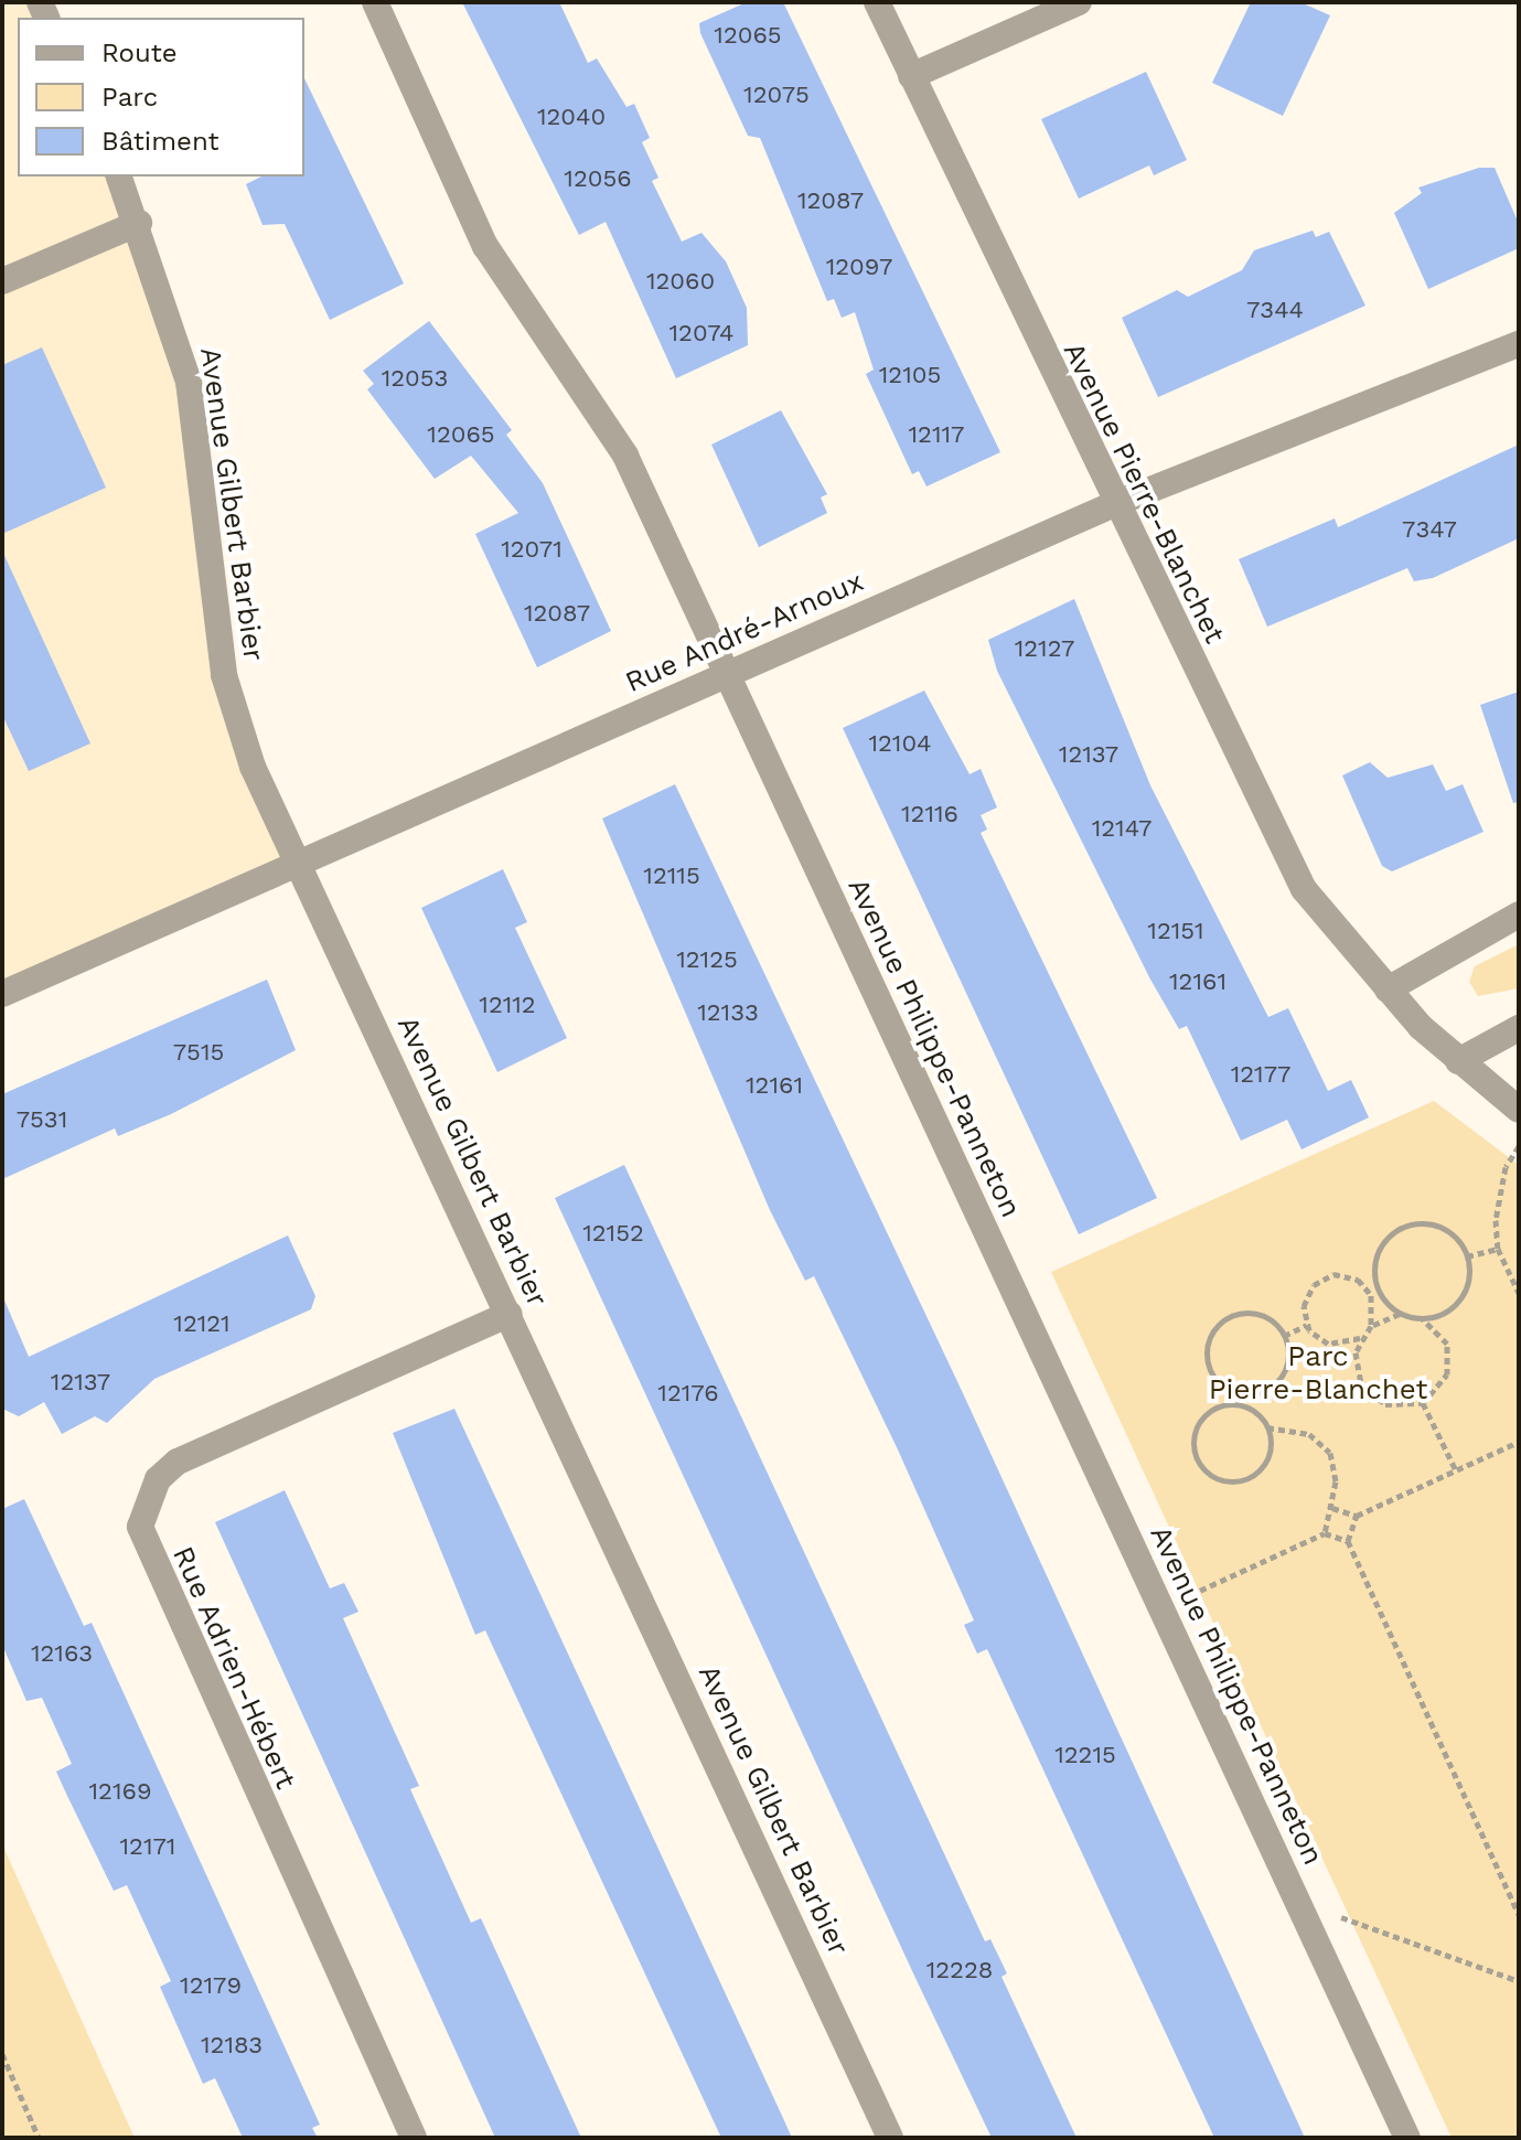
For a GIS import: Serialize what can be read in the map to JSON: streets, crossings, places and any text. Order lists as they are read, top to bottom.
{
  "streets": {
    "street": [
      "Avenue Pierre-Blanchet",
      "Avenue Gilbert Barbier",
      "Rue André-Arnoux",
      "Avenue Philippe-Panneton",
      "Rue Adrien-Hébert"
    ]
  },
  "crossings": [
    ["Avenue Pierre-Blanchet", "Rue André-Arnoux"],
    ["Avenue Gilbert Barbier", "Rue André-Arnoux"],
    ["Avenue Gilbert Barbier", "Rue Adrien-Hébert"],
    ["Rue André-Arnoux", "Avenue Philippe-Panneton"]
  ],
  "parks": ["Parc Pierre-Blanchet"],
  "house_numbers": [
    "12065",
    "12075",
    "12040",
    "12056",
    "12087",
    "12097",
    "12060",
    "7344",
    "12074",
    "12105",
    "12053",
    "12065",
    "12117",
    "7347",
    "12071",
    "12087",
    "12127",
    "12104",
    "12137",
    "12116",
    "12147",
    "12115",
    "12151",
    "12125",
    "12161",
    "12112",
    "12133",
    "7515",
    "12177",
    "12161",
    "7531",
    "12152",
    "12121",
    "12137",
    "12176",
    "12163",
    "12215",
    "12169",
    "12171",
    "12228",
    "12179",
    "12183"
  ],
  "legend": ["Route", "Parc", "Bâtiment"]
}
